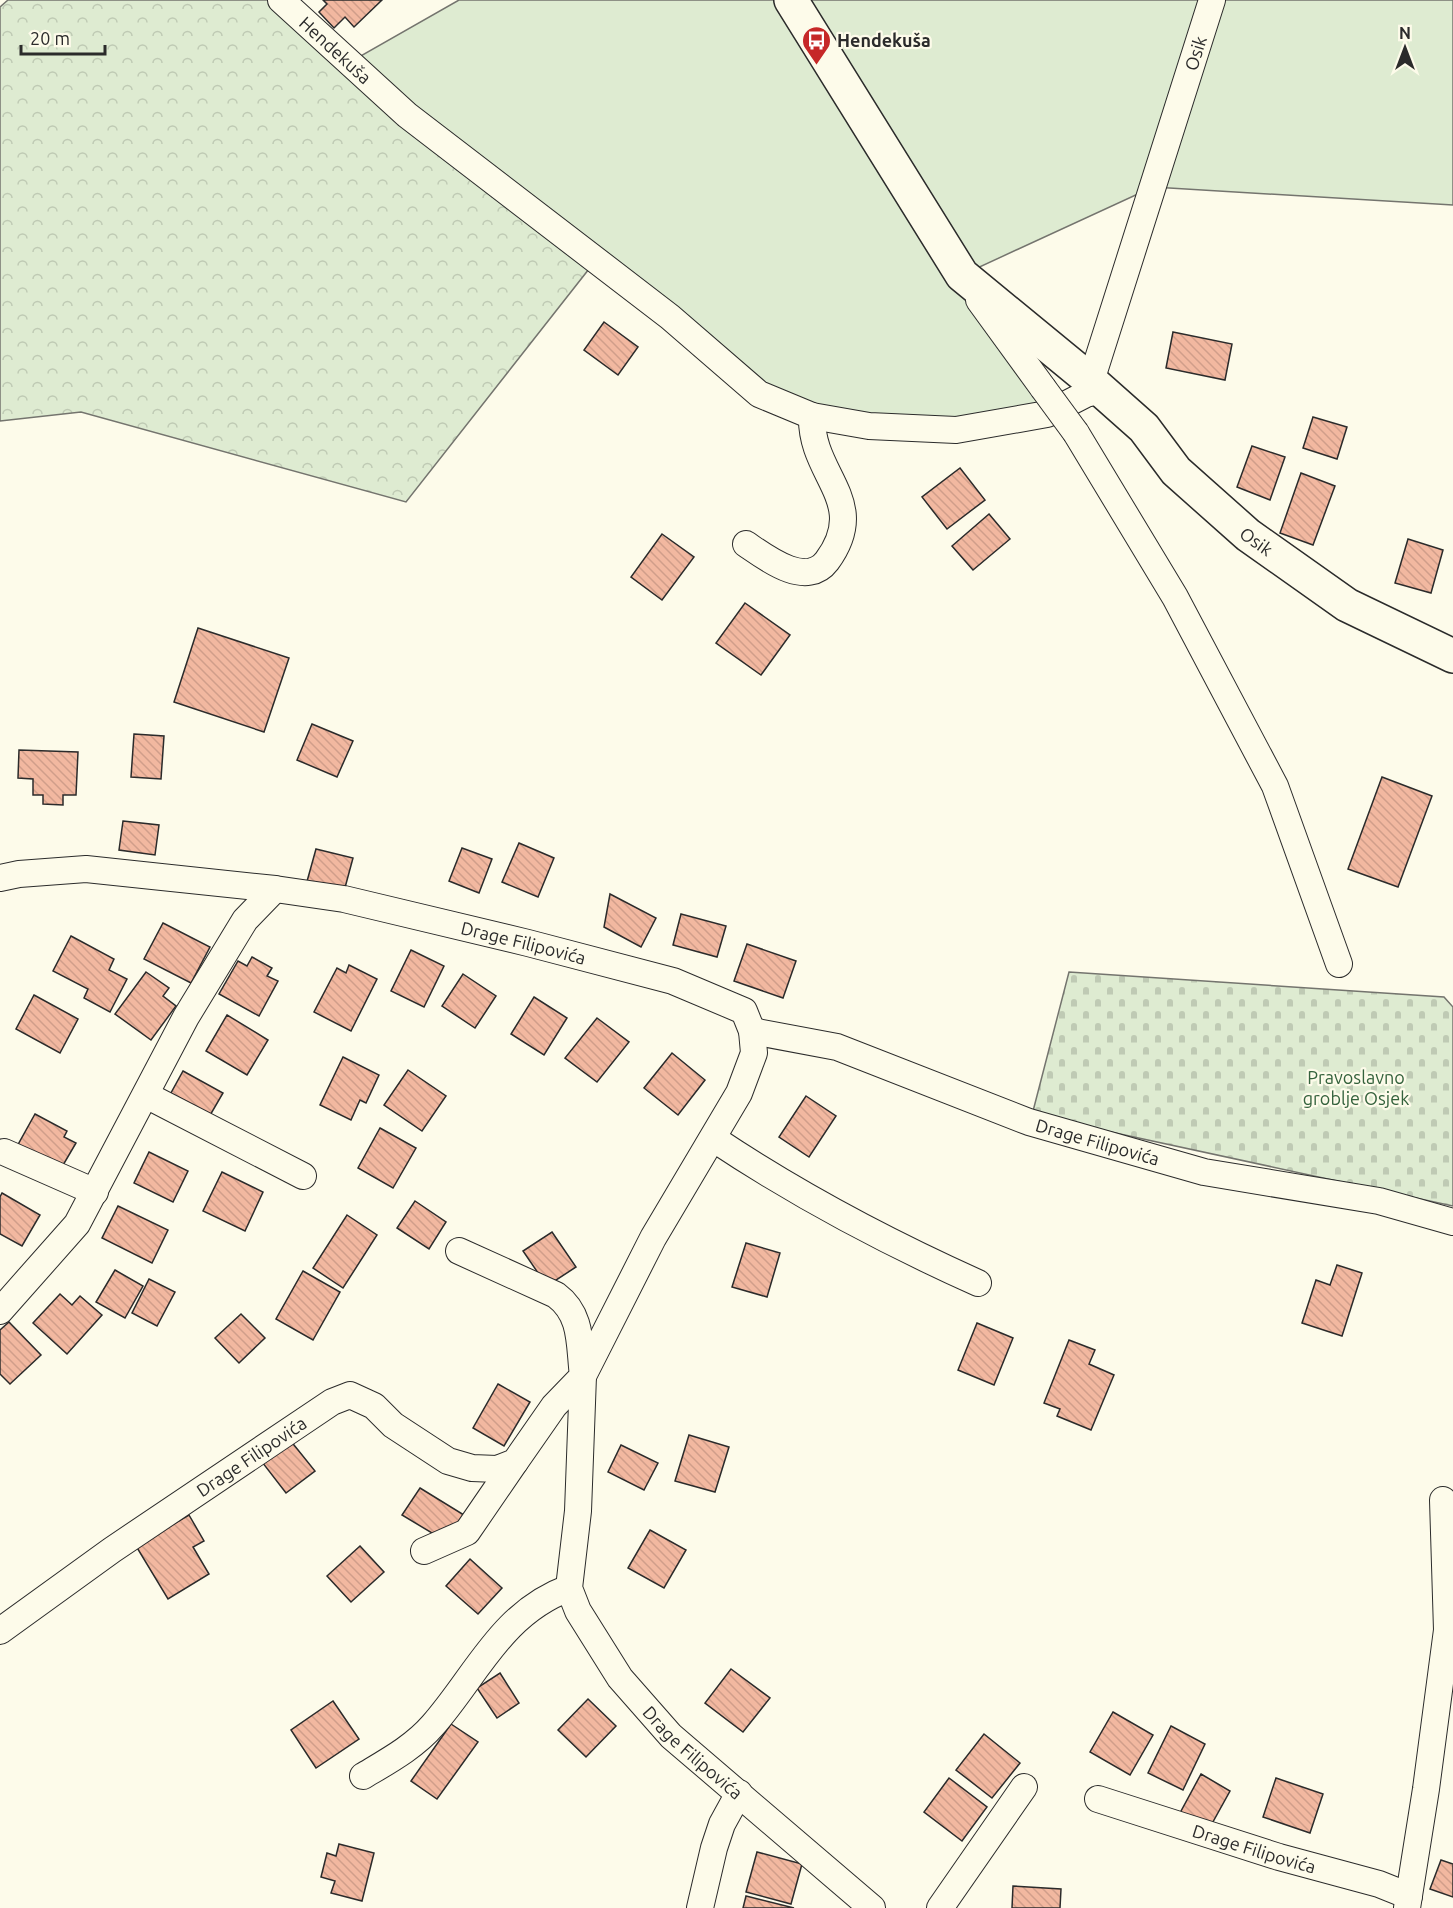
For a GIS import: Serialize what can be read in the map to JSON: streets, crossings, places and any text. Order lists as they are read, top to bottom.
{
  "streets": {
    "main road": ["Osik"],
    "street": ["Hendekuša", "Drage Filipovića"]
  },
  "crossings": [
    ["Hendekuša", "Osik"]
  ],
  "parks": ["Pravoslavno groblje Osjek"],
  "places": {
    "bus stop": ["Hendekuša"]
  },
  "scale_bar": "20 m",
  "north": "top"
}
